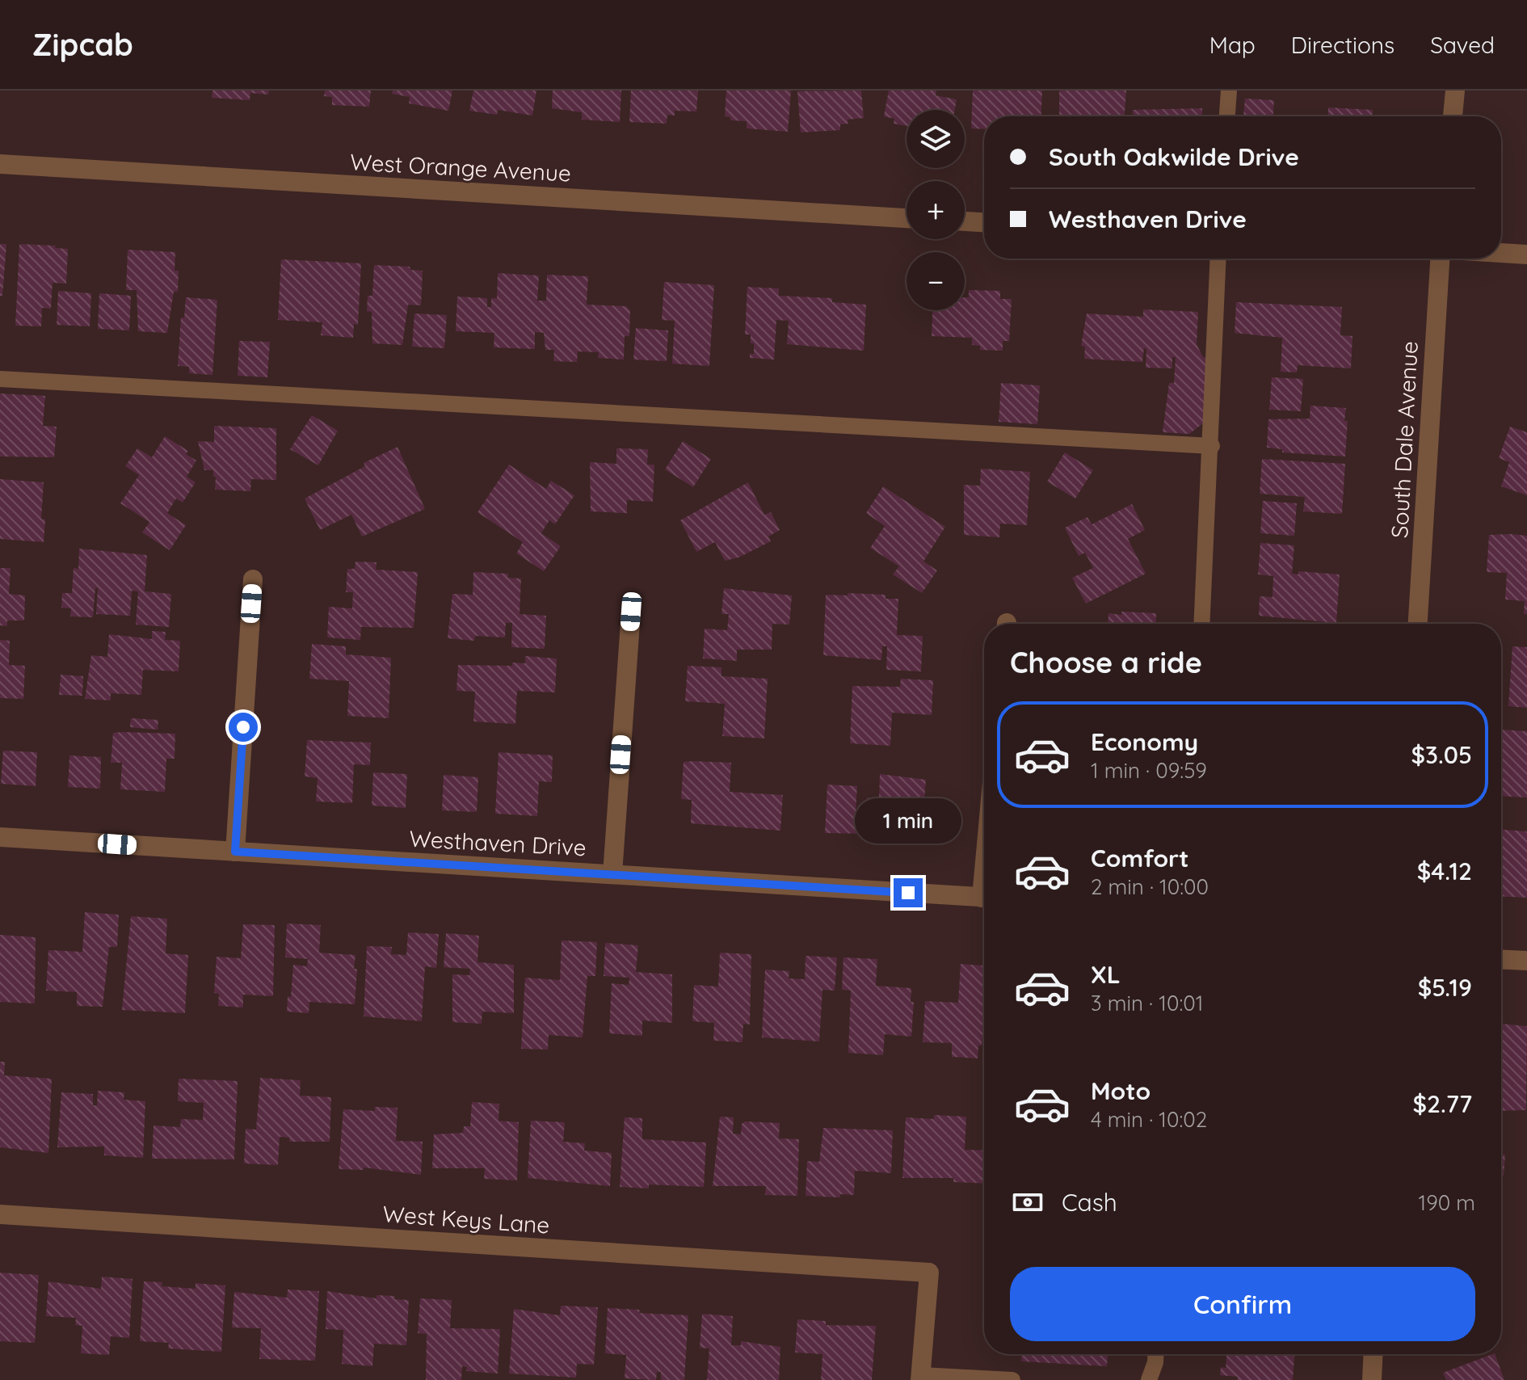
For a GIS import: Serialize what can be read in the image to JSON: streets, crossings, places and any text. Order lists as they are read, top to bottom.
{
  "streets": {
    "street": [
      "West Orange Avenue",
      "South Dale Avenue",
      "Westhaven Drive",
      "West Keys Lane"
    ]
  },
  "page": {
    "header": "Zipcab",
    "nav": ["Map", "Directions", "Saved"],
    "map_buttons": ["+", "−"],
    "banner": ["South Oakwilde Drive", "Westhaven Drive"],
    "heading": "Choose a ride",
    "list": [
      {
        "name": "Economy",
        "note": "1 min · 09:59",
        "value": "$3.05"
      },
      {
        "name": "Comfort",
        "note": "2 min · 10:00",
        "value": "$4.12"
      },
      {
        "name": "XL",
        "note": "3 min · 10:01",
        "value": "$5.19"
      },
      {
        "name": "Moto",
        "note": "4 min · 10:02",
        "value": "$2.77"
      }
    ],
    "bubble": "1 min",
    "pay": ["Cash", "190 m"],
    "buttons": "Confirm"
  }
}
